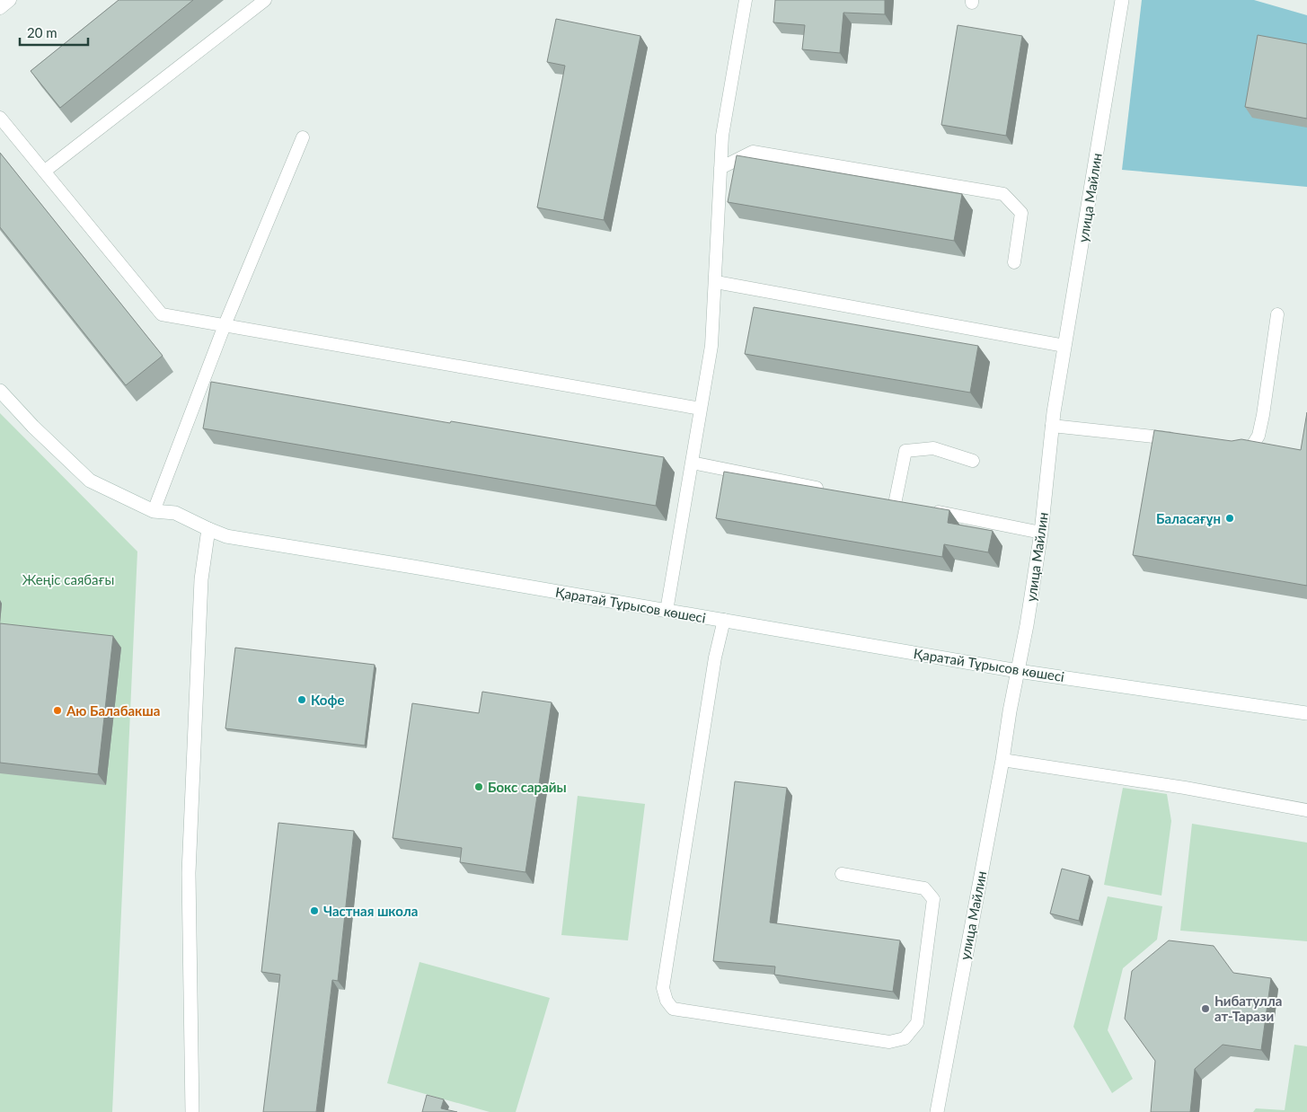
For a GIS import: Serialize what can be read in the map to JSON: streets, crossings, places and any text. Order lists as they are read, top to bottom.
{
  "streets": {
    "street": ["улица Майлин", "Қаратай Тұрысов көшесі"]
  },
  "crossings": [
    ["улица Майлин", "Қаратай Тұрысов көшесі"]
  ],
  "parks": ["Жеңіс саябағы"],
  "places": [
    "Баласағұн",
    "Кофе",
    "Аю Балабакша",
    "Бокс сарайы",
    "Частная школа",
    "Һибатулла ат-Тарази"
  ],
  "scale_bar": "20 m"
}
